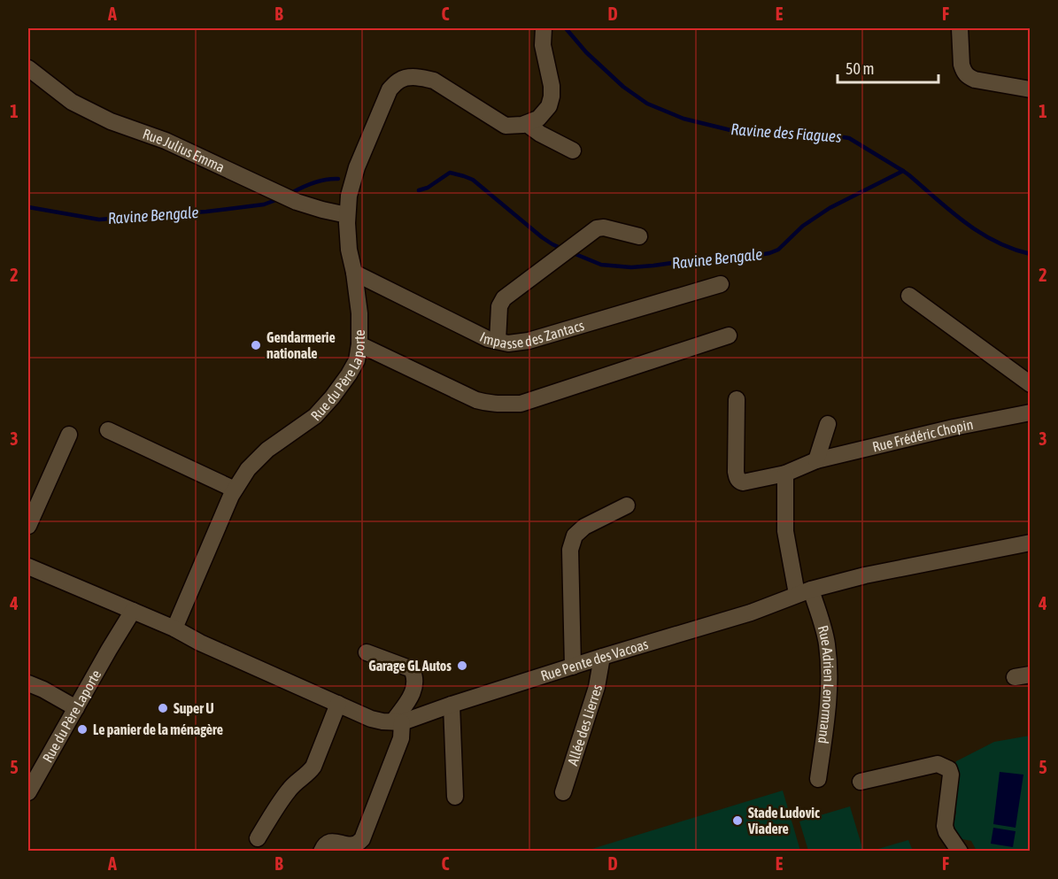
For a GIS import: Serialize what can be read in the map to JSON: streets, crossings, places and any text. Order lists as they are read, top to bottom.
{
  "streets": {
    "street": [
      "Rue Julius Emma",
      "Impasse des Zantacs",
      "Rue du Père Laporte",
      "Rue Frédéric Chopin",
      "Rue Pente des Vacoas",
      "Rue Adrien Lenormand",
      "Allée des Lierres"
    ]
  },
  "crossings": [
    ["Rue Julius Emma", "Rue du Père Laporte"],
    ["Impasse des Zantacs", "Rue du Père Laporte"],
    ["Rue du Père Laporte", "Rue Pente des Vacoas"],
    ["Rue Pente des Vacoas", "Rue Adrien Lenormand"],
    ["Rue Pente des Vacoas", "Allée des Lierres"]
  ],
  "water": ["Ravine des Fiagues", "Ravine Bengale"],
  "places": [
    "Gendarmerie nationale",
    "Garage GL Autos",
    "Super U",
    "Le panier de la ménagère",
    "Stade Ludovic Viadere"
  ],
  "scale_bar": "50 m",
  "grid": {
    "columns": [
      "A",
      "B",
      "C",
      "D",
      "E",
      "F"
    ],
    "rows": [
      "1",
      "2",
      "3",
      "4",
      "5"
    ]
  }
}
